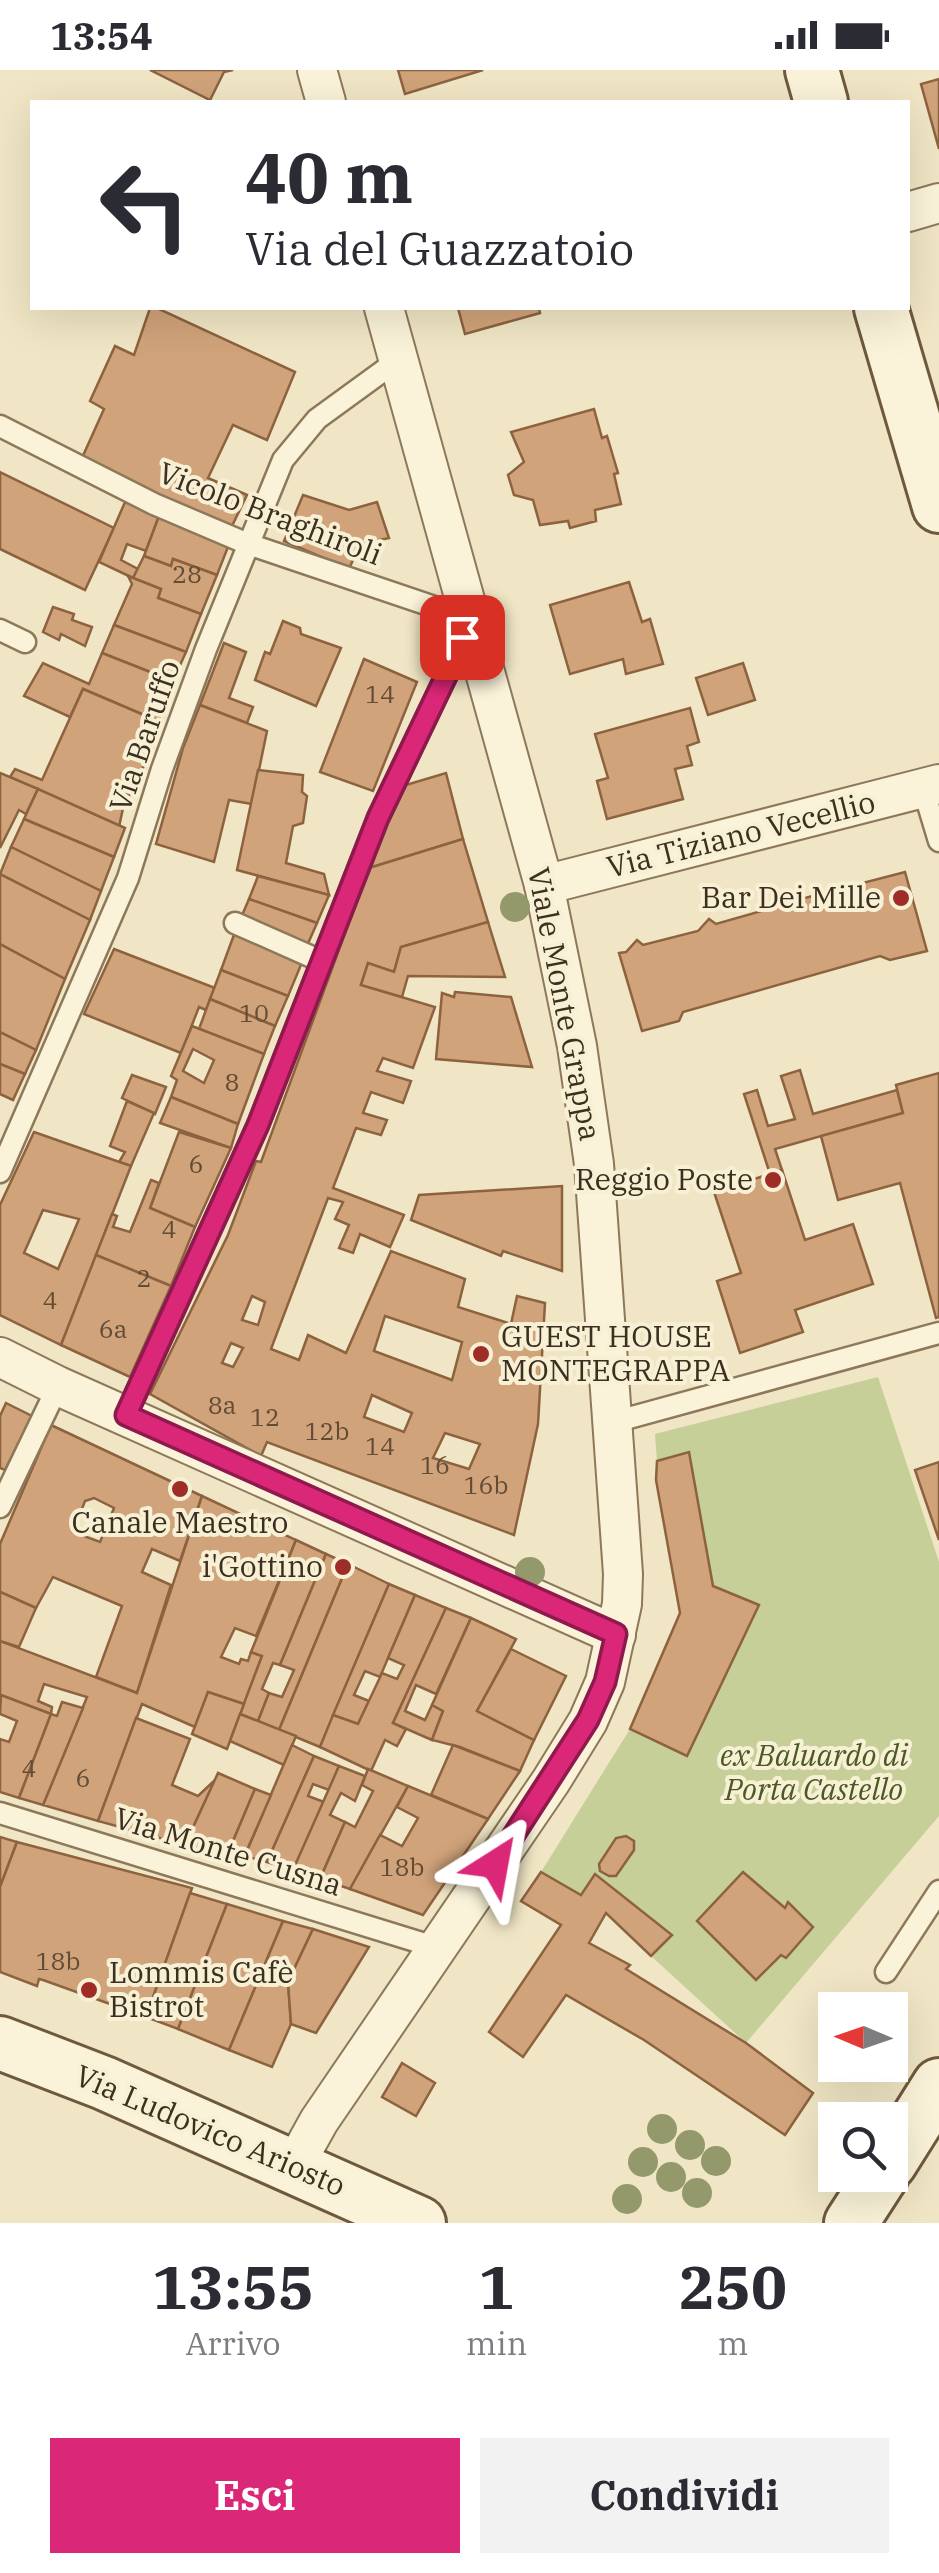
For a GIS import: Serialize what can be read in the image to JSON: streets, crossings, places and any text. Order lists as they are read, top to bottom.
{
  "streets": {
    "street": ["Via Tiziano Vecellio", "Viale Monte Grappa", "Via Ludovico Ariosto"],
    "lane": ["Vicolo Braghiroli", "Via Baruffo", "Via Monte Cusna"]
  },
  "crossings": [
    ["Vicolo Braghiroli", "Via Baruffo"],
    ["Vicolo Braghiroli", "Viale Monte Grappa"],
    ["Via Baruffo", "Viale Monte Grappa"],
    ["Via Tiziano Vecellio", "Viale Monte Grappa"],
    ["Viale Monte Grappa", "Via Monte Cusna"],
    ["Viale Monte Grappa", "Via Ludovico Ariosto"]
  ],
  "parks": ["ex Baluardo di Porta Castello"],
  "places": [
    "Bar Dei Mille",
    "Reggio Poste",
    "GUEST HOUSE MONTEGRAPPA",
    "Canale Maestro",
    "i'Gottino",
    "Lommis Cafè Bistrot"
  ],
  "house_numbers": [
    "28",
    "14",
    "10",
    "8",
    "6",
    "4",
    "2",
    "4",
    "6a",
    "8a",
    "12",
    "12b",
    "14",
    "16",
    "16b",
    "4",
    "6",
    "18b",
    "18b"
  ],
  "north": "left",
  "page": {
    "status": "13:54",
    "turn": ["40 m", "Via del Guazzatoio"],
    "eta": [
      "13:55",
      "Arrivo",
      "1",
      "min",
      "250",
      "m"
    ],
    "buttons": ["Esci", "Condividi"]
  }
}
